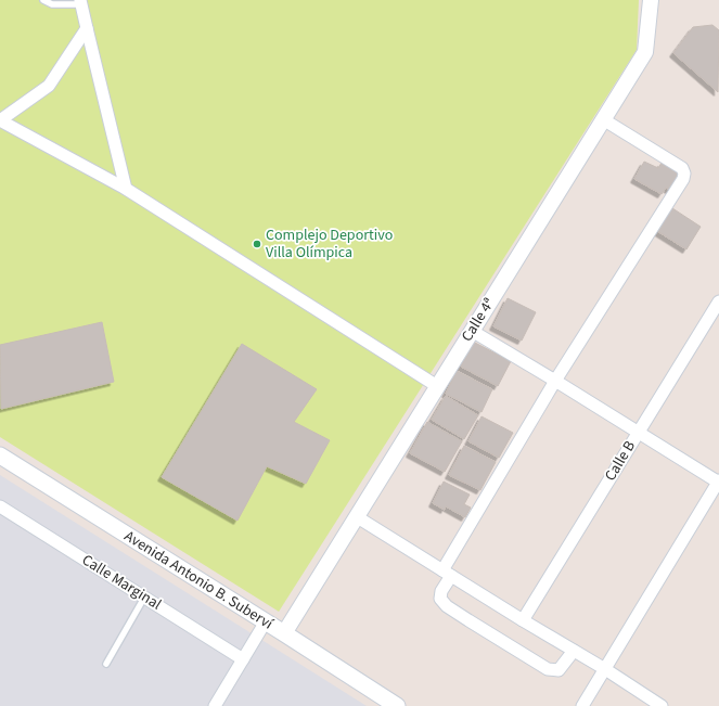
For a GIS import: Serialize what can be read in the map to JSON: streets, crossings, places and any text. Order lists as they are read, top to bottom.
{
  "streets": {
    "main road": ["Avenida Antonio B. Suberví"],
    "street": ["Calle 4ª", "Calle B", "Calle Marginal"]
  },
  "crossings": [
    ["Calle 4ª", "Avenida Antonio B. Suberví"]
  ],
  "places": ["Complejo Deportivo Villa Olímpica"]
}
